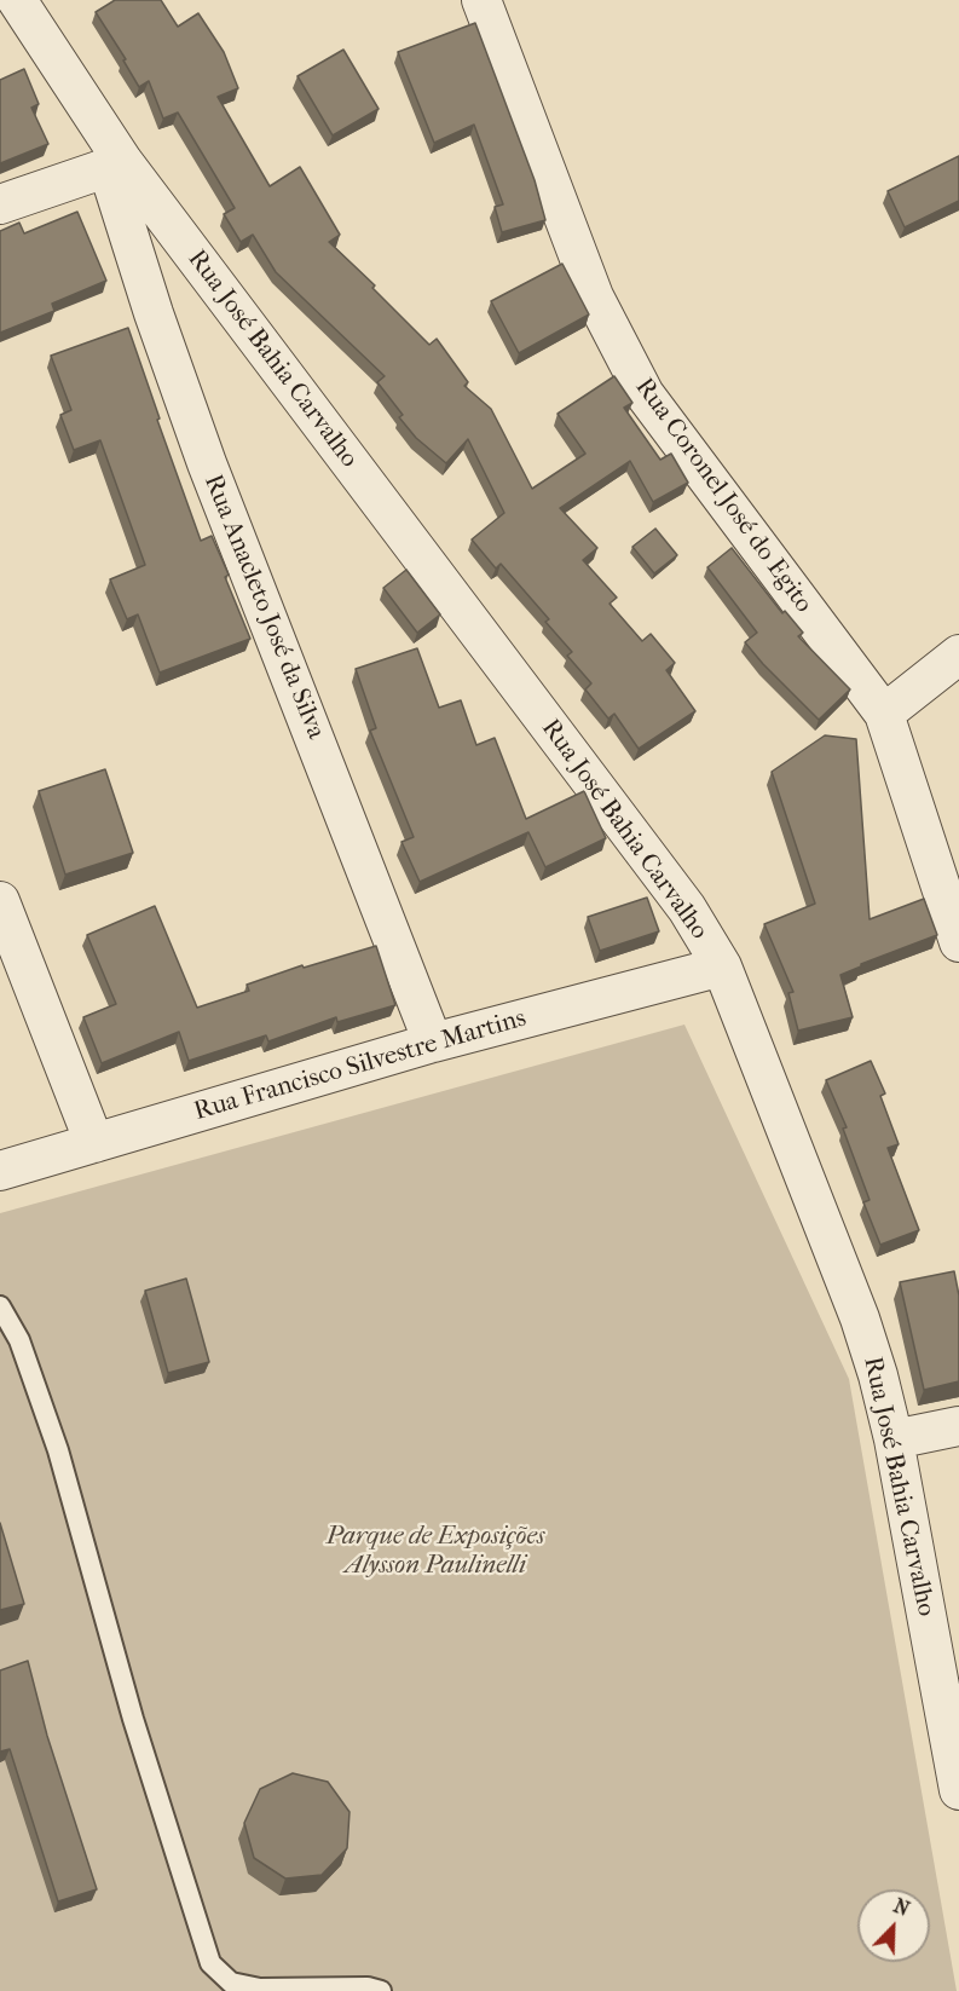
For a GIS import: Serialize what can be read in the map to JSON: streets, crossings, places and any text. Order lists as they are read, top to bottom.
{
  "streets": {
    "street": [
      "Rua José Bahia Carvalho",
      "Rua Coronel José do Egito",
      "Rua Anacleto José da Silva",
      "Rua Francisco Silvestre Martins"
    ]
  },
  "crossings": [
    ["Rua José Bahia Carvalho", "Rua Anacleto José da Silva"],
    ["Rua José Bahia Carvalho", "Rua Francisco Silvestre Martins"],
    ["Rua Anacleto José da Silva", "Rua Francisco Silvestre Martins"]
  ],
  "parks": ["Parque de Exposições Alysson Paulinelli"],
  "north": "top right"
}
